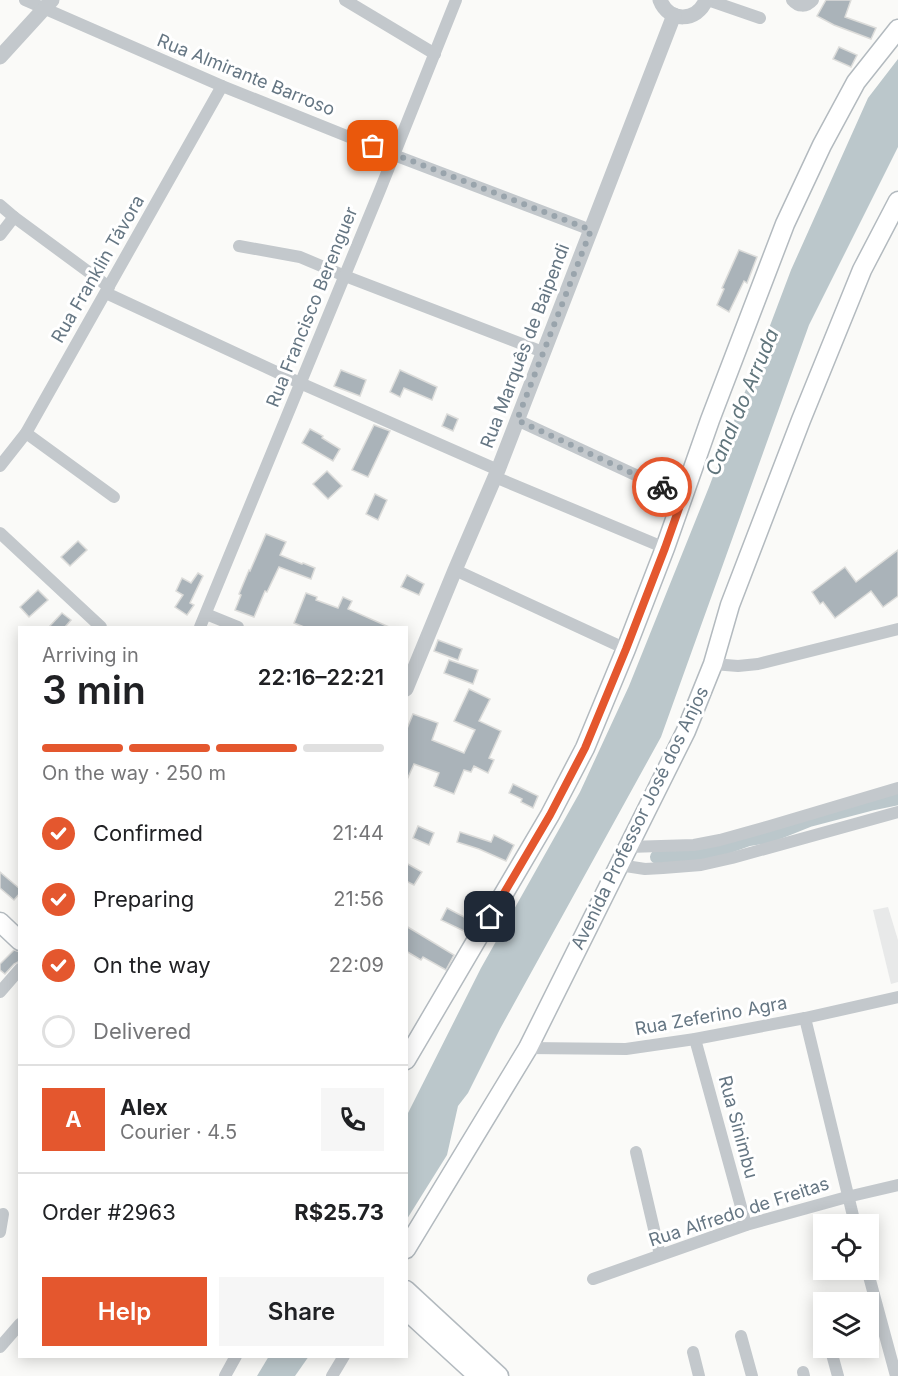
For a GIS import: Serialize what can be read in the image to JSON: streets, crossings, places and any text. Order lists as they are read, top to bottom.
{
  "streets": {
    "main road": ["Avenida Professor José dos Anjos"],
    "street": [
      "Rua Almirante Barroso",
      "Rua Franklin Távora",
      "Rua Francisco Berenguer",
      "Rua Marquês de Baipendi",
      "Rua Zeferino Agra",
      "Rua Sinimbu",
      "Rua Alfredo de Freitas"
    ]
  },
  "crossings": [
    ["Rua Almirante Barroso", "Rua Franklin Távora"],
    ["Rua Almirante Barroso", "Rua Francisco Berenguer"],
    ["Rua Almirante Barroso", "Rua Marquês de Baipendi"],
    ["Avenida Professor José dos Anjos", "Rua Zeferino Agra"],
    ["Rua Zeferino Agra", "Rua Sinimbu"],
    ["Rua Sinimbu", "Rua Alfredo de Freitas"]
  ],
  "water": ["Canal do Arruda"],
  "page": {
    "heading": ["3 min", "Arriving in", "22:16–22:21"],
    "panel": [
      "Alex",
      "Courier · 4.5",
      "Order #2963",
      "R$25.73"
    ],
    "bar": "On the way · 250 m",
    "list": [
      ["Confirmed", "21:44"],
      ["Preparing", "21:56"],
      ["On the way", "22:09"],
      "Delivered"
    ],
    "round": "A",
    "buttons": ["Help", "Share"]
  }
}
